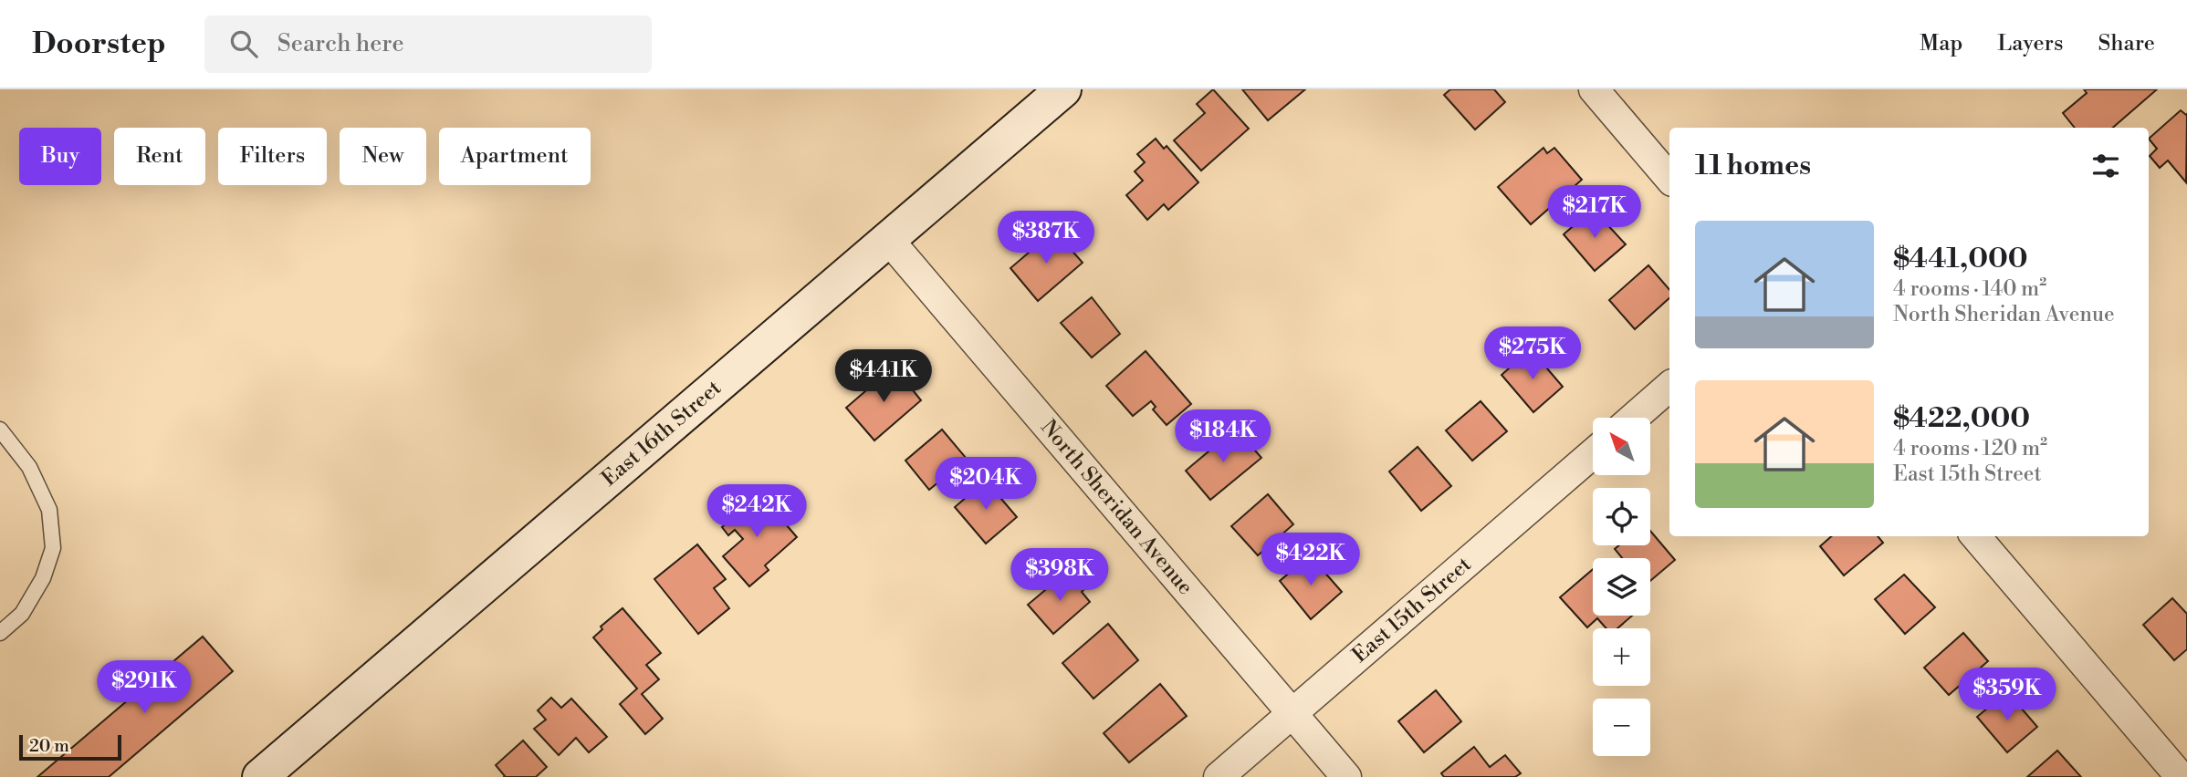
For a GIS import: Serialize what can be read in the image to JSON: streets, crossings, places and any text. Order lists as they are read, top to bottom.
{
  "streets": {
    "street": ["East 16th Street", "North Sheridan Avenue", "East 15th Street"]
  },
  "crossings": [
    ["East 16th Street", "North Sheridan Avenue"],
    ["North Sheridan Avenue", "East 15th Street"]
  ],
  "scale_bar": "20 m",
  "north": "top left",
  "page": {
    "header": "Doorstep",
    "search": "Search here",
    "nav": ["Map", "Layers", "Share"],
    "chip": [
      "Buy",
      "Rent",
      "Filters",
      "New",
      "Apartment"
    ],
    "heading": "11 homes",
    "price": [
      "$217K",
      "$387K",
      "$275K",
      "$441K",
      "$184K",
      "$204K",
      "$242K",
      "$422K",
      "$398K",
      "$291K",
      "$359K"
    ],
    "list": [
      {
        "name": "$441,000",
        "note": "4 rooms · 140 m² · North Sheridan Avenue"
      },
      {
        "name": "$422,000",
        "note": "4 rooms · 120 m² · East 15th Street"
      }
    ],
    "map_buttons": ["+", "−"],
    "scale": "20 m"
  }
}
